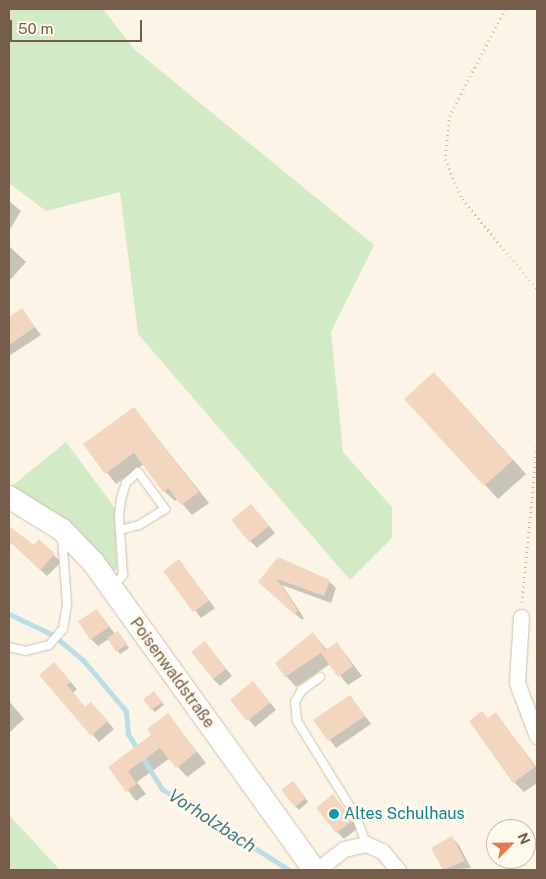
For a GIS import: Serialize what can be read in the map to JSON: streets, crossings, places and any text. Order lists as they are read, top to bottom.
{
  "streets": {
    "street": ["Poisenwaldstraße"]
  },
  "water": ["Vorholzbach"],
  "places": ["Altes Schulhaus"],
  "scale_bar": "50 m",
  "north": "top right"
}
